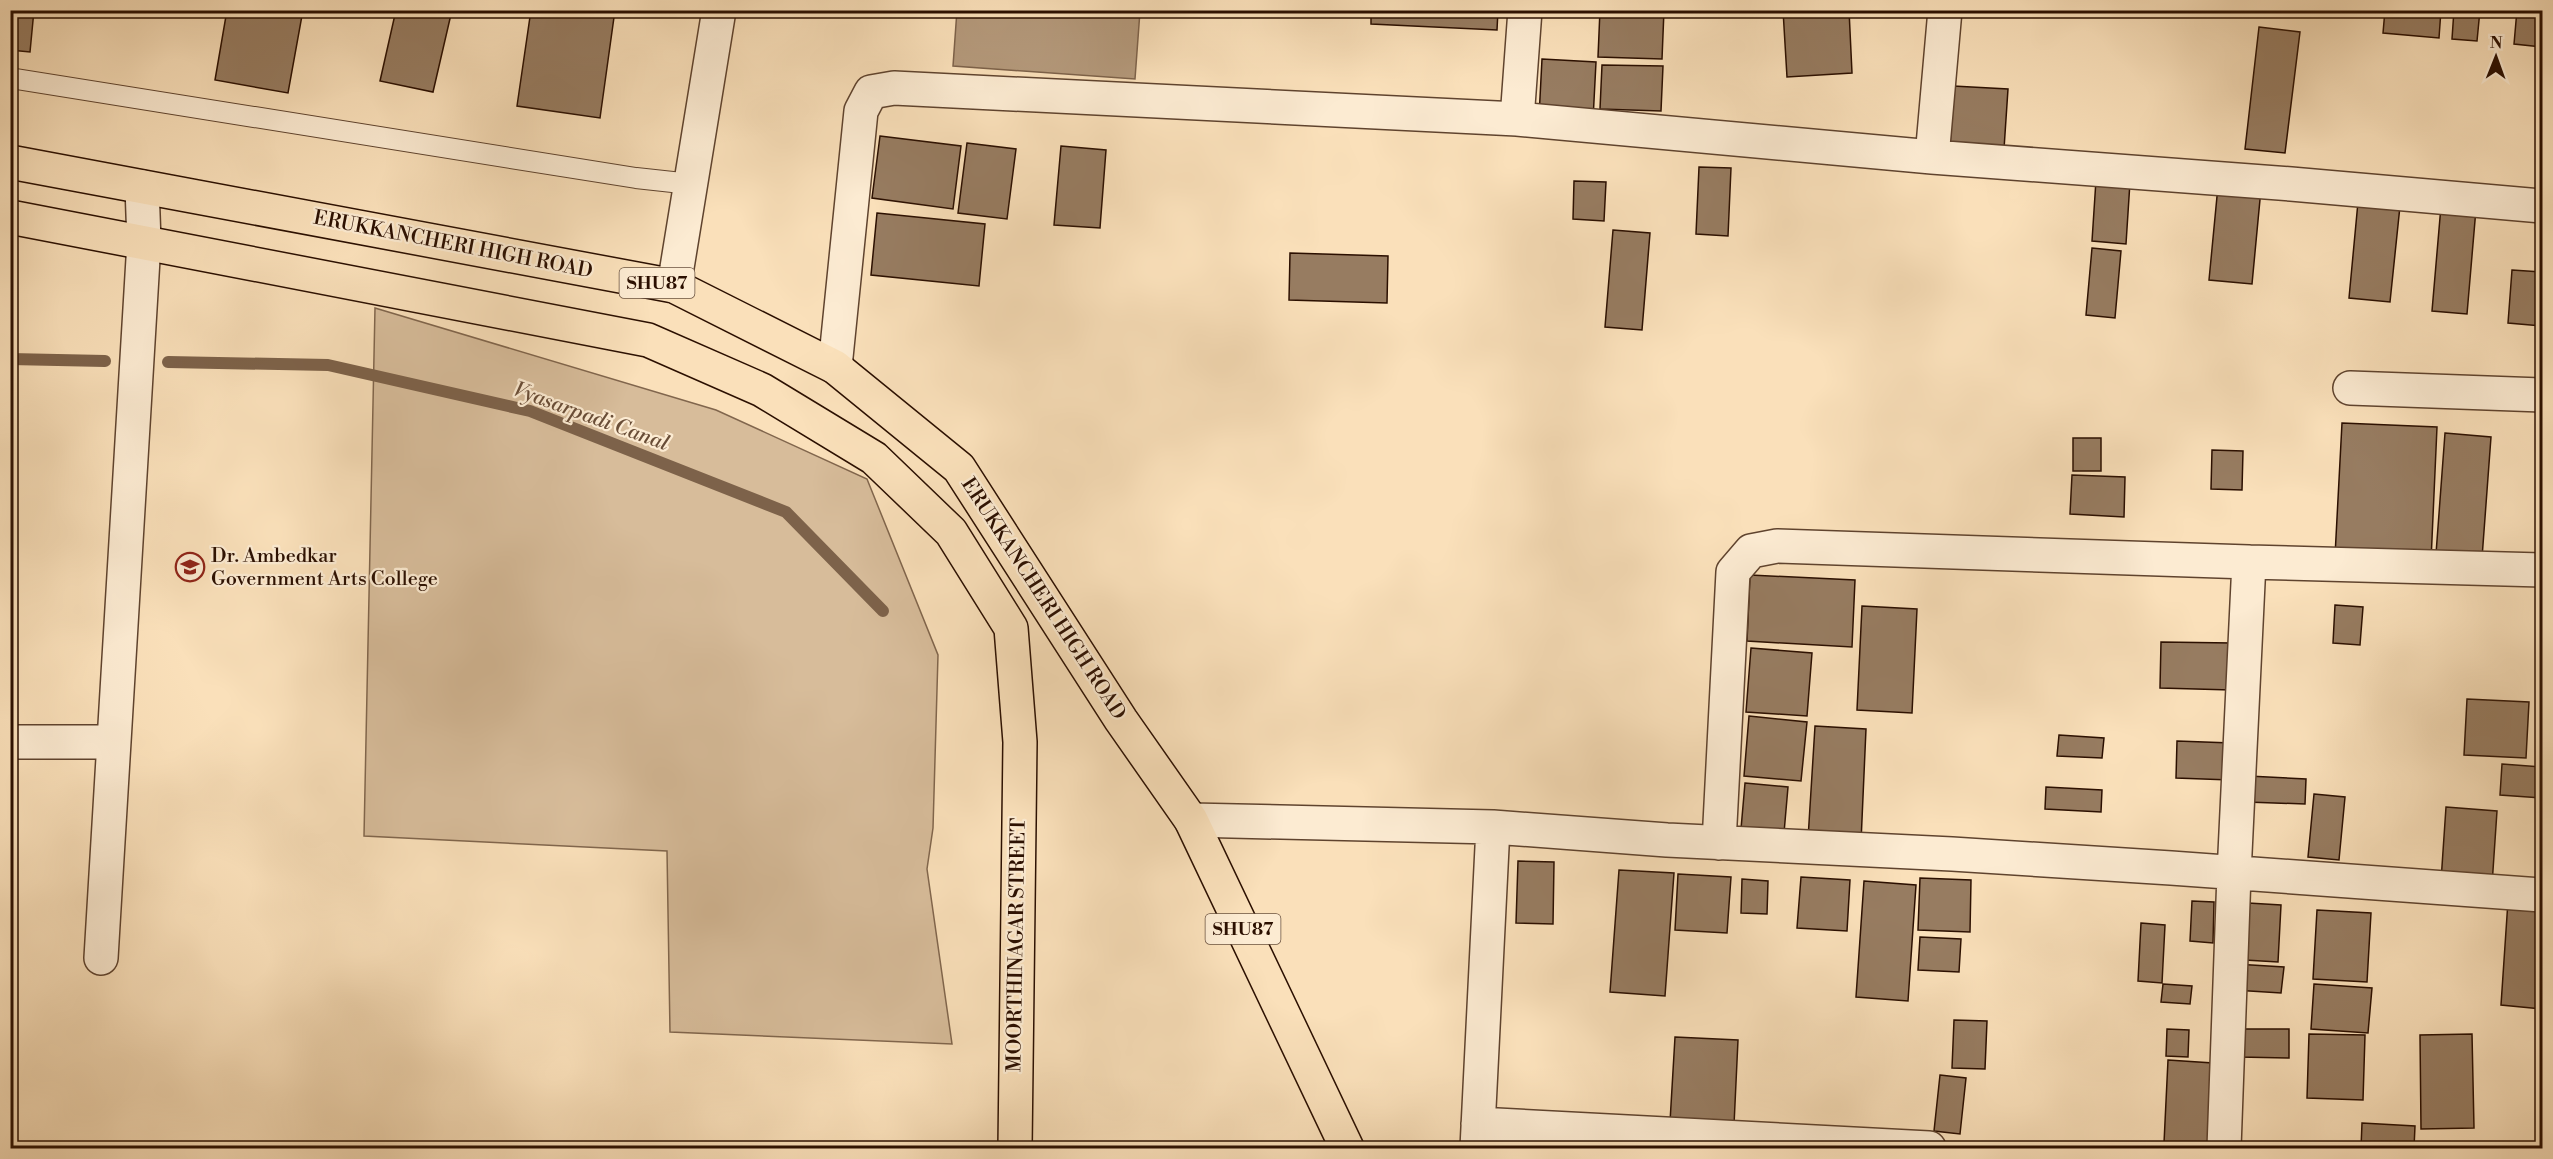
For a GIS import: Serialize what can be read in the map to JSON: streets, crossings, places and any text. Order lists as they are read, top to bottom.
{
  "streets": {
    "main road": ["ERUKKANCHERI HIGH ROAD", "SHU87", "MOORTHINAGAR STREET"]
  },
  "water": ["Vyasarpadi Canal"],
  "places": {
    "school or university": ["Dr. Ambedkar Government Arts College"]
  },
  "north": "top"
}
